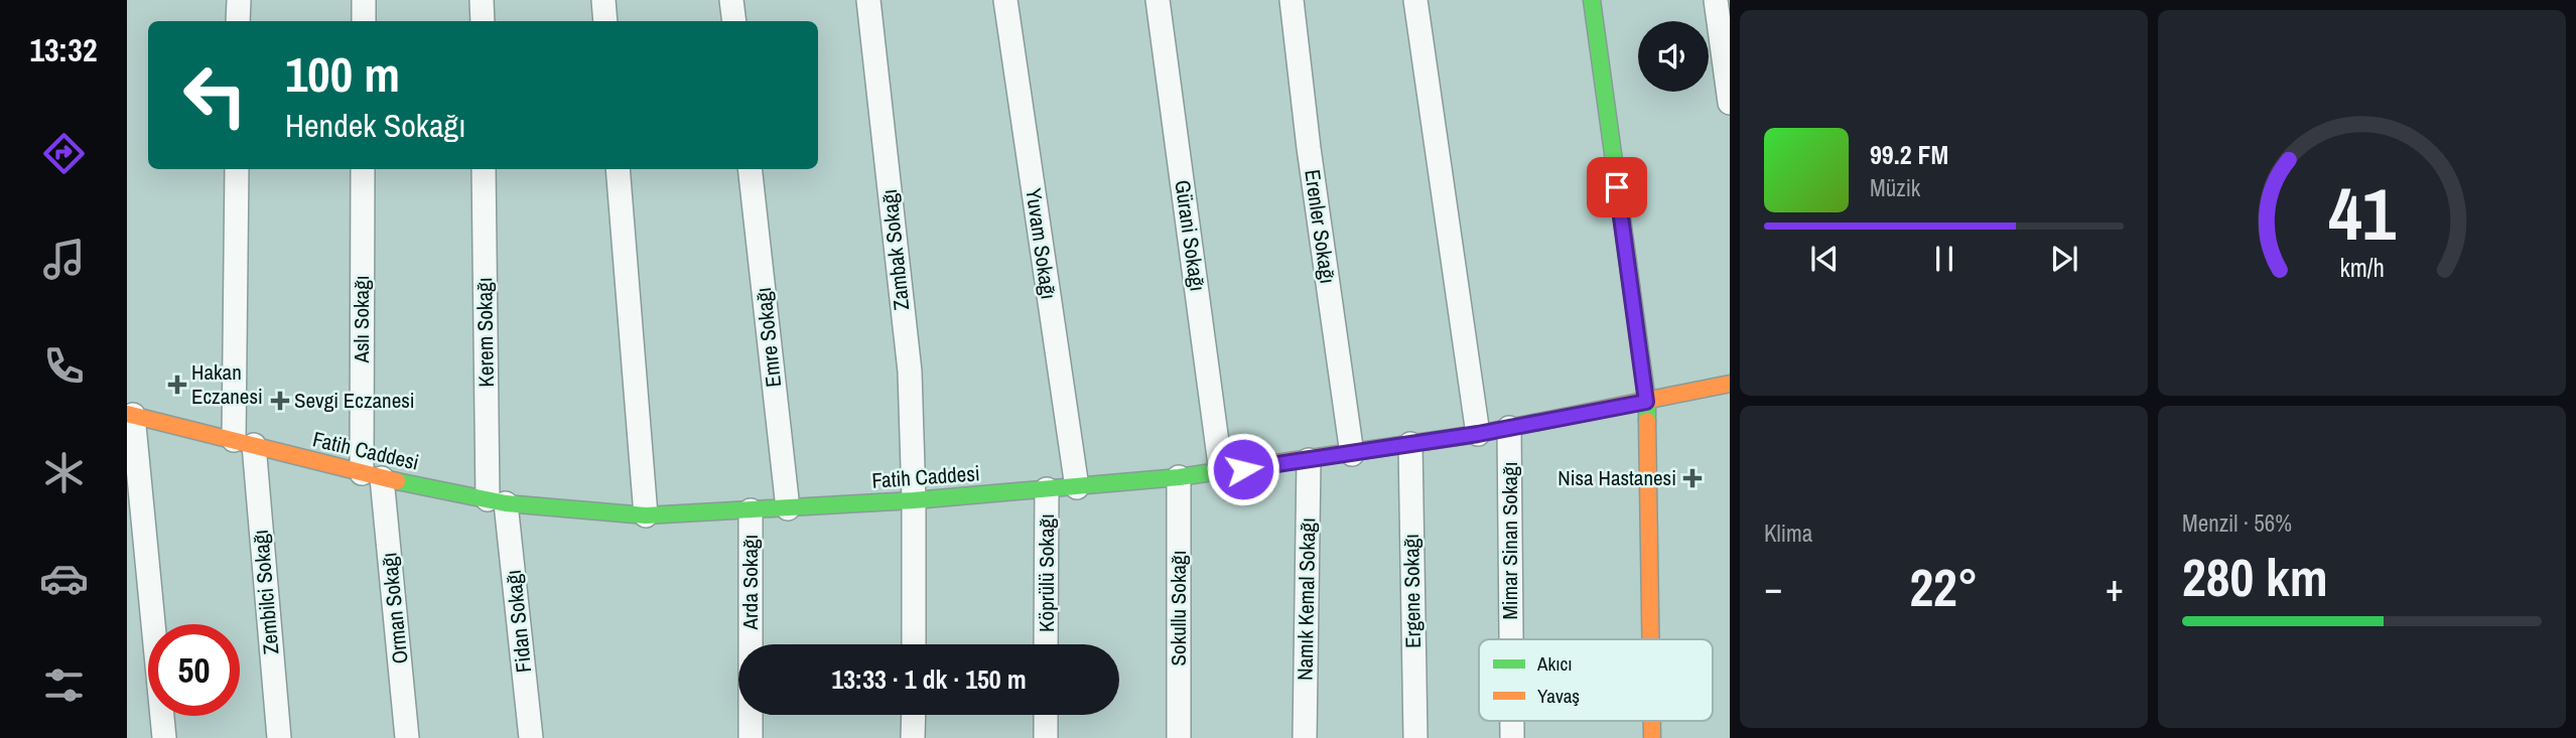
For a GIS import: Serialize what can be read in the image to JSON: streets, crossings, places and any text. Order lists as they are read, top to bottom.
{
  "streets": {
    "main road": ["Fatih Caddesi"],
    "street": [
      "Erenler Sokağı",
      "Gürani Sokağı",
      "Yuvam Sokağı",
      "Zambak Sokağı",
      "Aslı Sokağı",
      "Kerem Sokağı",
      "Emre Sokağı",
      "Mimar Sinan Sokağı",
      "Köprülü Sokağı",
      "Arda Sokağı",
      "Ergene Sokağı",
      "Zembilci Sokağı",
      "Namık Kemal Sokağı",
      "Orman Sokağı",
      "Sokullu Sokağı",
      "Fidan Sokağı"
    ]
  },
  "crossings": [
    ["Erenler Sokağı", "Fatih Caddesi"],
    ["Gürani Sokağı", "Fatih Caddesi"],
    ["Yuvam Sokağı", "Fatih Caddesi"],
    ["Zambak Sokağı", "Fatih Caddesi"],
    ["Aslı Sokağı", "Fatih Caddesi"],
    ["Aslı Sokağı", "Orman Sokağı"],
    ["Kerem Sokağı", "Fatih Caddesi"],
    ["Kerem Sokağı", "Fidan Sokağı"],
    ["Emre Sokağı", "Fatih Caddesi"],
    ["Fatih Caddesi", "Mimar Sinan Sokağı"],
    ["Fatih Caddesi", "Köprülü Sokağı"],
    ["Fatih Caddesi", "Arda Sokağı"],
    ["Fatih Caddesi", "Ergene Sokağı"],
    ["Fatih Caddesi", "Zembilci Sokağı"],
    ["Fatih Caddesi", "Namık Kemal Sokağı"],
    ["Fatih Caddesi", "Orman Sokağı"],
    ["Fatih Caddesi", "Sokullu Sokağı"],
    ["Fatih Caddesi", "Fidan Sokağı"]
  ],
  "places": {
    "health": ["Hakan Eczanesi", "Sevgi Eczanesi", "Nisa Hastanesi"]
  },
  "legend": ["Akıcı", "Yavaş"],
  "page": {
    "tabs": "13:32",
    "turn": ["100 m", "Hendek Sokağı"],
    "song": ["99.2 FM", "Müzik"],
    "tile": [
      "Klima",
      ["Menzil · 56%", "280 km"]
    ],
    "heat": ["−", "22°", "+"],
    "limit": "50",
    "trip": "13:33 · 1 dk · 150 m",
    "gauge": ["41", "km/h"]
  }
}
